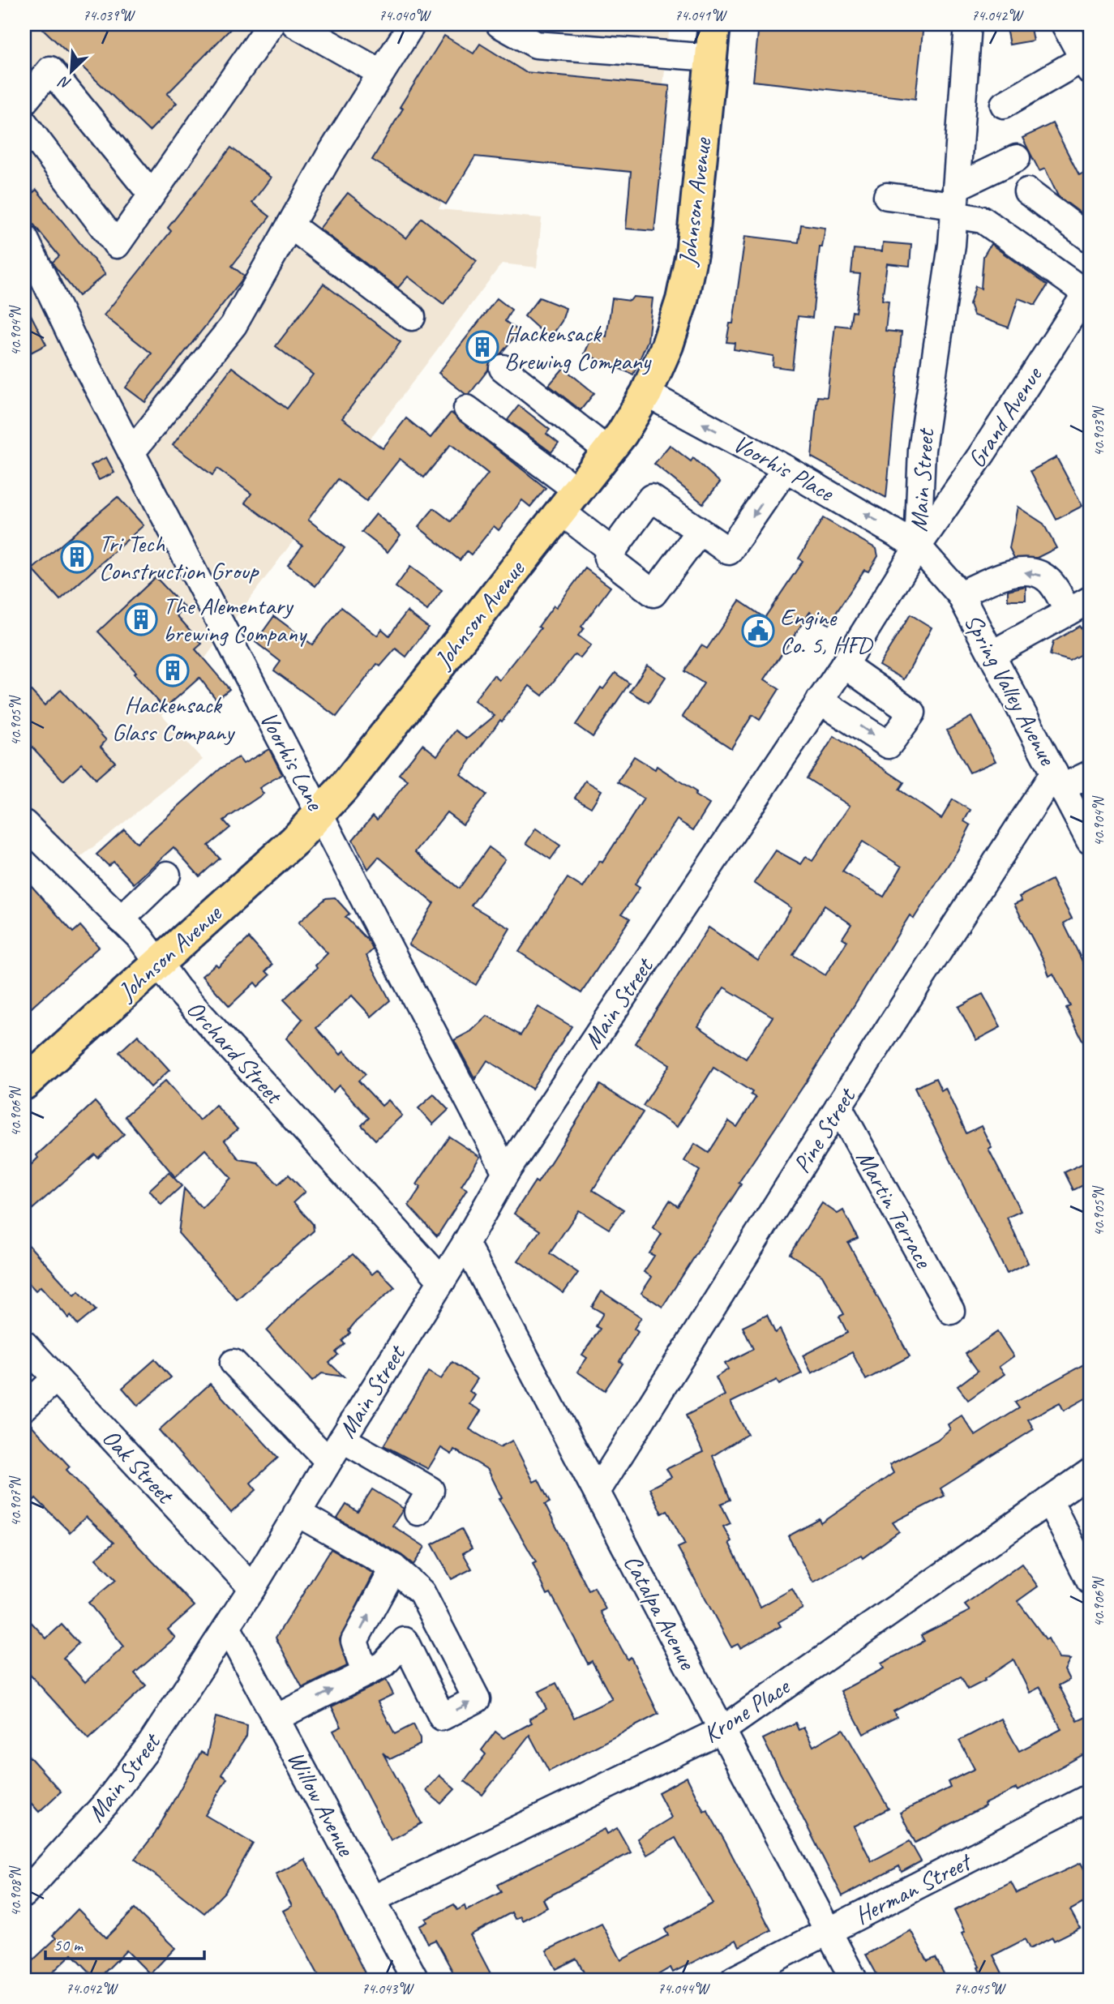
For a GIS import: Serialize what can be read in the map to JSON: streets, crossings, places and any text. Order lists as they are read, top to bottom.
{
  "streets": {
    "main road": ["Johnson Avenue"],
    "street": [
      "Grand Avenue",
      "Voorhis Place",
      "Main Street",
      "Spring Valley Avenue",
      "Voorhis Lane",
      "Orchard Street",
      "Pine Street",
      "Martin Terrace",
      "Oak Street",
      "Catalpa Avenue",
      "Krone Place",
      "Willow Avenue",
      "Herman Street"
    ]
  },
  "crossings": [
    ["Johnson Avenue", "Voorhis Place"],
    ["Johnson Avenue", "Voorhis Lane"],
    ["Johnson Avenue", "Orchard Street"],
    ["Grand Avenue", "Voorhis Place"],
    ["Grand Avenue", "Main Street"],
    ["Grand Avenue", "Spring Valley Avenue"],
    ["Voorhis Place", "Main Street"],
    ["Voorhis Place", "Spring Valley Avenue"],
    ["Main Street", "Spring Valley Avenue"],
    ["Main Street", "Voorhis Lane"],
    ["Main Street", "Orchard Street"],
    ["Main Street", "Oak Street"],
    ["Main Street", "Catalpa Avenue"],
    ["Main Street", "Willow Avenue"],
    ["Spring Valley Avenue", "Pine Street"],
    ["Pine Street", "Martin Terrace"],
    ["Pine Street", "Catalpa Avenue"],
    ["Catalpa Avenue", "Krone Place"],
    ["Catalpa Avenue", "Herman Street"],
    ["Krone Place", "Willow Avenue"]
  ],
  "one_way": ["Voorhis Place"],
  "places": {
    "building": [
      "Hackensack Brewing Company",
      "Tri Tech Construction Group",
      "The Alementary brewing Company",
      "Hackensack Glass Company"
    ],
    "public building": ["Engine Co. 5, HFD"]
  },
  "scale_bar": "50 m",
  "north": "bottom left",
  "coordinates": [
    "74.039°W",
    "74.040°W",
    "74.041°W",
    "74.042°W",
    "40.904°N",
    "40.903°N",
    "40.905°N",
    "40.906°N",
    "40.907°N",
    "40.908°N",
    "74.043°W",
    "74.044°W",
    "74.045°W"
  ]
}
